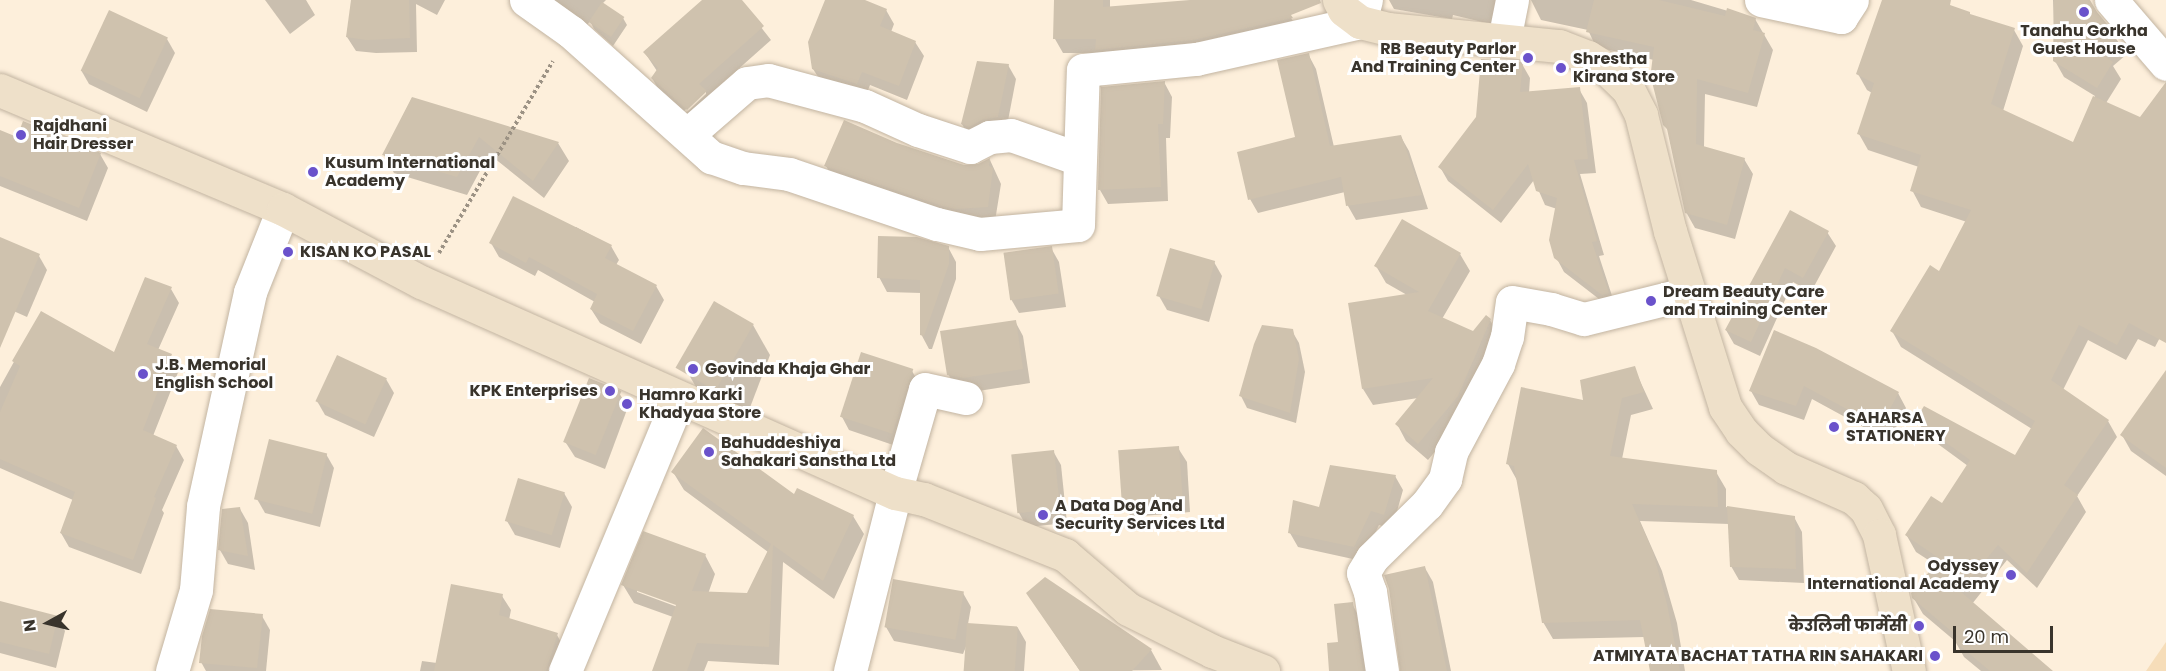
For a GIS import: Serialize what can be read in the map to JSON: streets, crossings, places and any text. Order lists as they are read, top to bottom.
{
  "places": [
    "Tanahu Gorkha Guest House",
    "RB Beauty Parlor And Training Center",
    "Shrestha Kirana Store",
    "Rajdhani Hair Dresser",
    "Kusum International Academy",
    "KISAN KO PASAL",
    "Dream Beauty Care and Training Center",
    "Govinda Khaja Ghar",
    "J.B. Memorial English School",
    "KPK Enterprises",
    "Hamro Karki Khadyaa Store",
    "SAHARSA STATIONERY",
    "Bahuddeshiya Sahakari Sanstha Ltd",
    "A Data Dog And Security Services Ltd",
    "Odyssey International Academy",
    "केउलिनी फार्मेसी",
    "ATMIYATA BACHAT TATHA RIN SAHAKARI"
  ],
  "scale_bar": "20 m",
  "north": "left"
}
